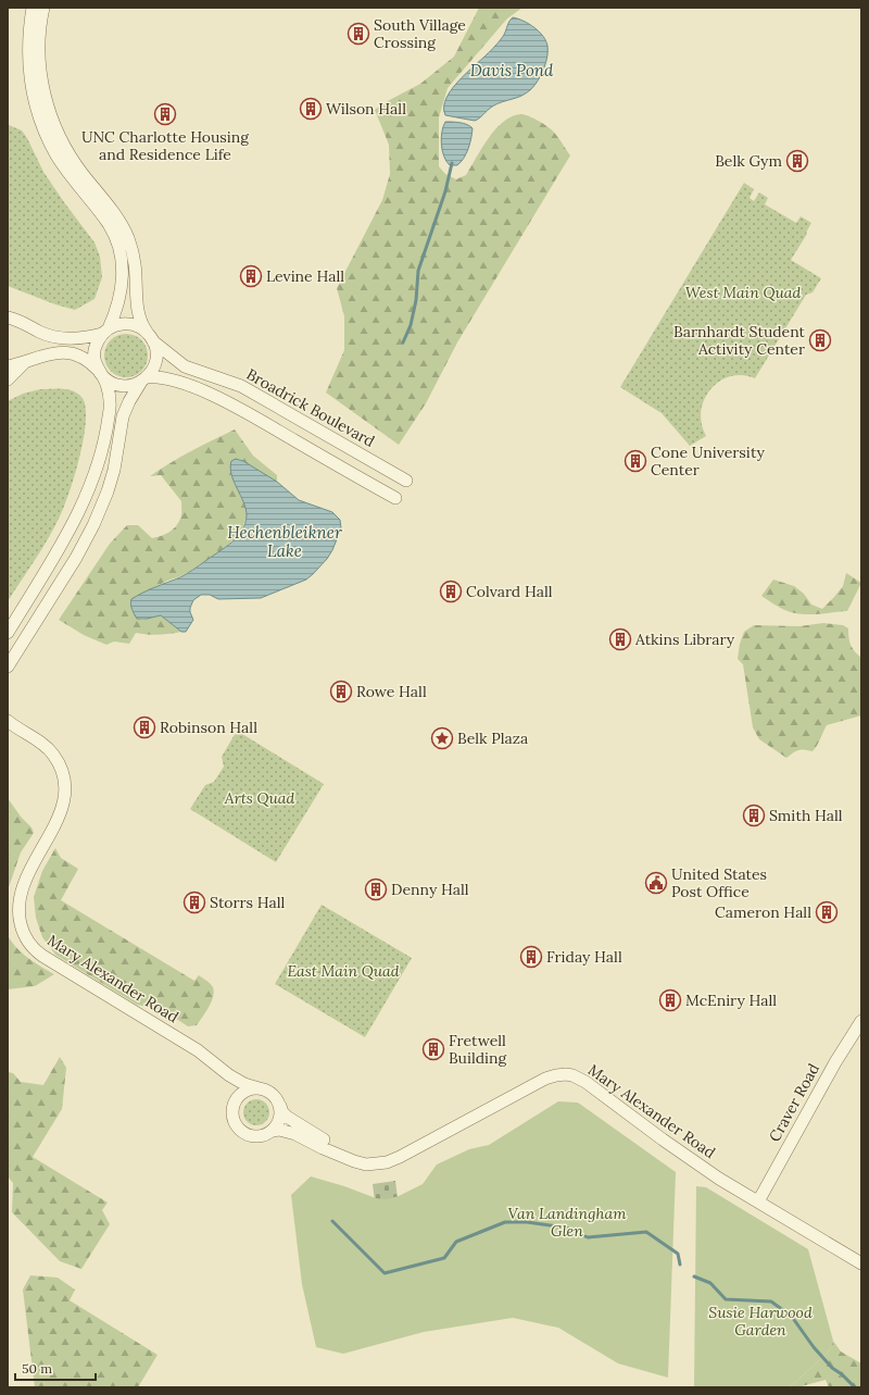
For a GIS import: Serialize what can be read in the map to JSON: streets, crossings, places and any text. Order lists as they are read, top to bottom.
{
  "streets": {
    "street": ["Broadrick Boulevard", "Mary Alexander Road", "Craver Road"]
  },
  "crossings": [
    ["Mary Alexander Road", "Craver Road"]
  ],
  "water": ["Davis Pond", "Hechenbleikner Lake"],
  "parks": [
    "West Main Quad",
    "Arts Quad",
    "East Main Quad",
    "Van Landingham Glen",
    "Susie Harwood Garden"
  ],
  "places": {
    "building": [
      "South Village Crossing",
      "Wilson Hall",
      "UNC Charlotte Housing and Residence Life",
      "Belk Gym",
      "Levine Hall",
      "Barnhardt Student Activity Center",
      "Cone University Center",
      "Colvard Hall",
      "Atkins Library",
      "Rowe Hall",
      "Robinson Hall",
      "Smith Hall",
      "Denny Hall",
      "Storrs Hall",
      "Cameron Hall",
      "Friday Hall",
      "McEniry Hall",
      "Fretwell Building"
    ],
    "place": ["Belk Plaza"],
    "public building": ["United States Post Office"]
  },
  "scale_bar": "50 m"
}
